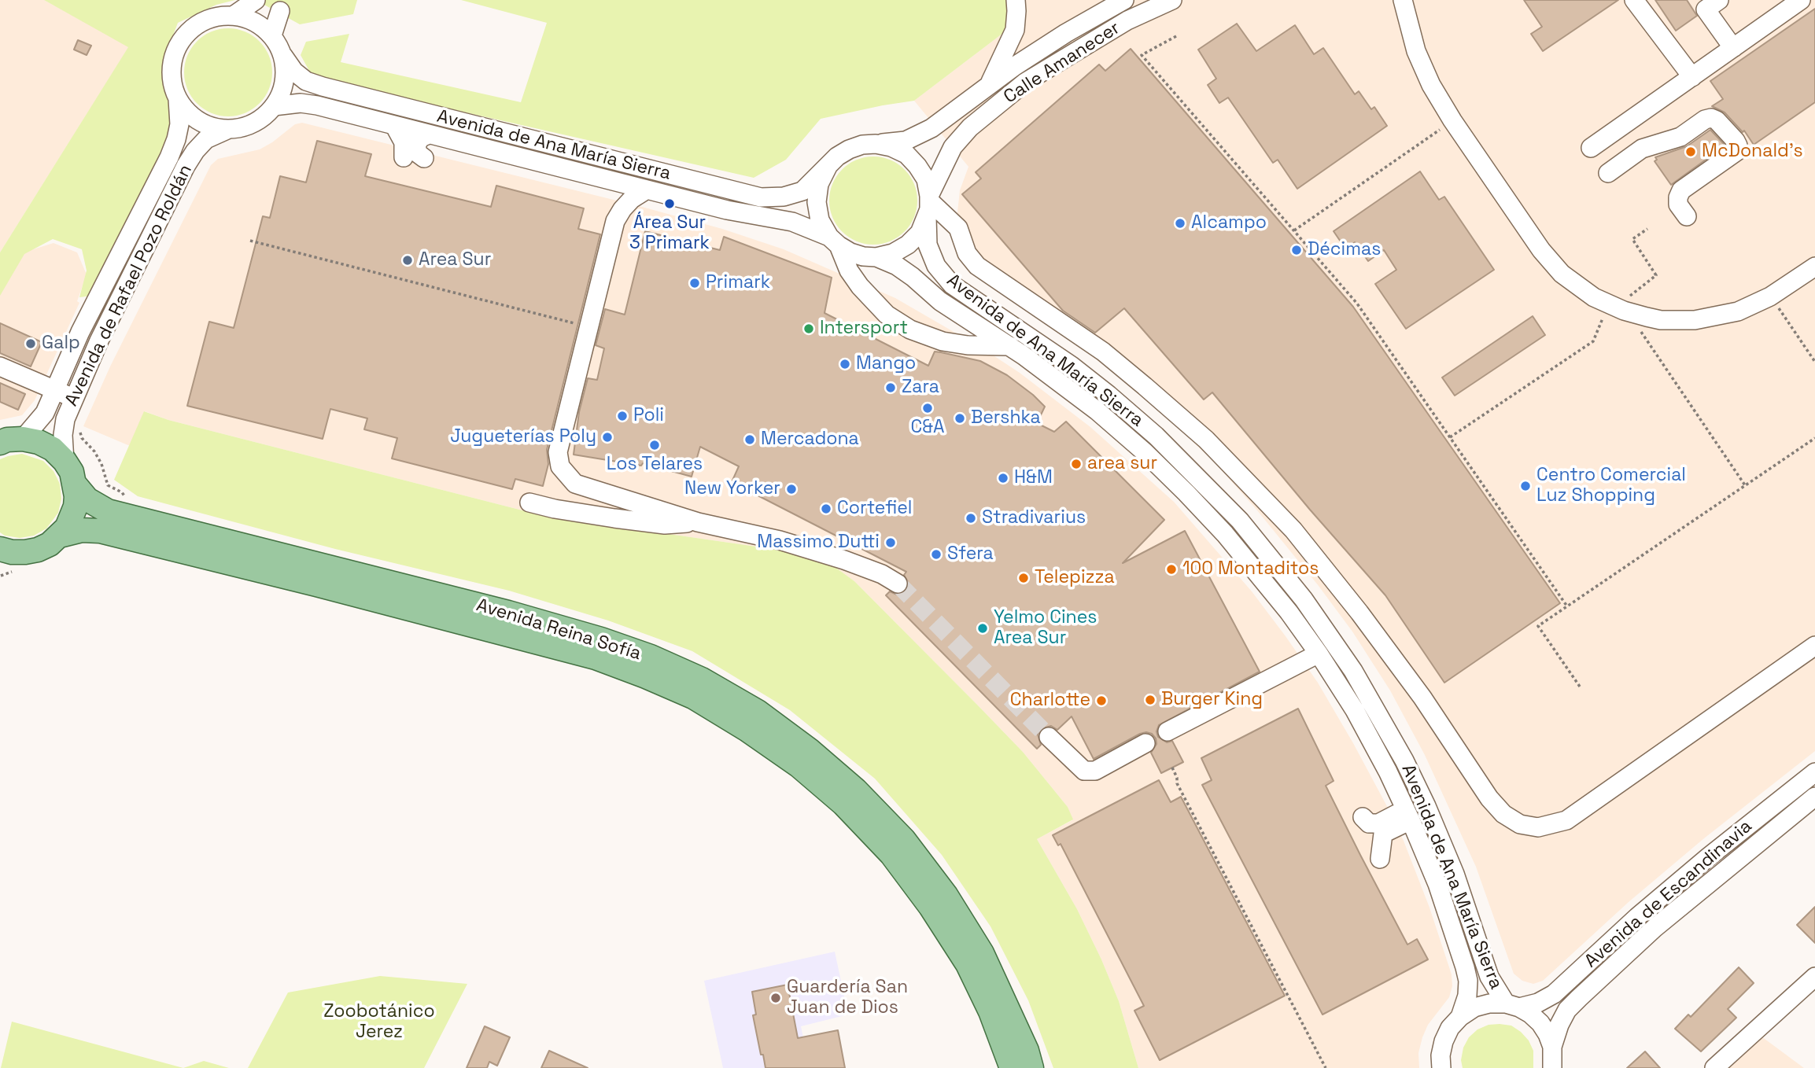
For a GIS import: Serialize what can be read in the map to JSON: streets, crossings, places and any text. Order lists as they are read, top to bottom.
{
  "streets": {
    "main road": ["Avenida Reina Sofía"],
    "street": [
      "Calle Amanecer",
      "Avenida de Ana María Sierra",
      "Avenida de Rafael Pozo Roldán",
      "Avenida de Escandinavia"
    ]
  },
  "crossings": [
    ["Calle Amanecer", "Avenida de Ana María Sierra"],
    ["Avenida de Ana María Sierra", "Avenida de Rafael Pozo Roldán"],
    ["Avenida de Ana María Sierra", "Avenida de Escandinavia"]
  ],
  "parks": ["Zoobotánico Jerez"],
  "places": [
    "McDonald's",
    "Área Sur 3 Primark",
    "Alcampo",
    "Décimas",
    "Area Sur",
    "Primark",
    "Intersport",
    "Galp",
    "Mango",
    "Zara",
    "C&A",
    "Poli",
    "Bershka",
    "Jugueterías Poly",
    "Mercadona",
    "Los Telares",
    "area sur",
    "H&M",
    "Centro Comercial Luz Shopping",
    "New Yorker",
    "Cortefiel",
    "Stradivarius",
    "Massimo Dutti",
    "Sfera",
    "100 Montaditos",
    "Telepizza",
    "Yelmo Cines Area Sur",
    "Burger King",
    "Charlotte",
    "Guardería San Juan de Dios"
  ]
}
